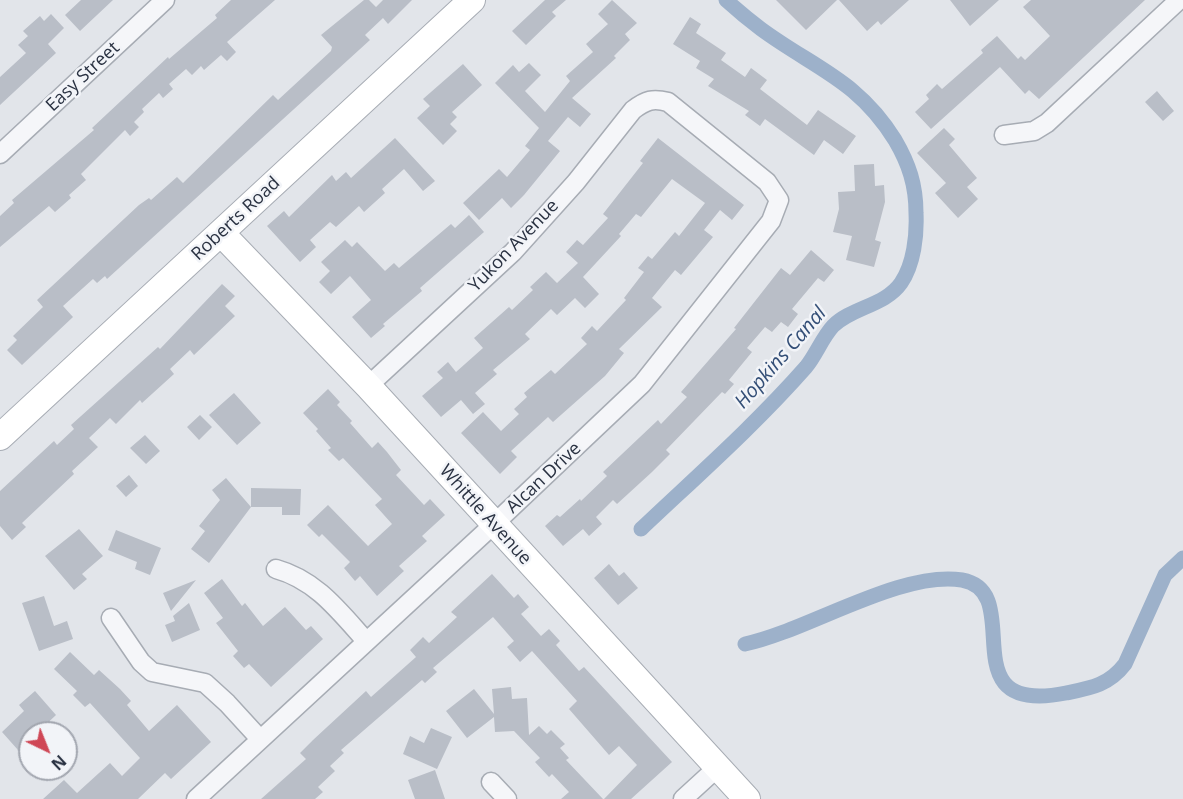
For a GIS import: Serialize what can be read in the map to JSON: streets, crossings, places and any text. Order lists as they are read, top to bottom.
{
  "streets": {
    "street": [
      "Easy Street",
      "Roberts Road",
      "Yukon Avenue",
      "Alcan Drive",
      "Whittle Avenue"
    ]
  },
  "crossings": [
    ["Roberts Road", "Whittle Avenue"],
    ["Yukon Avenue", "Alcan Drive"],
    ["Yukon Avenue", "Whittle Avenue"],
    ["Alcan Drive", "Whittle Avenue"]
  ],
  "water": ["Hopkins Canal"],
  "north": "bottom right"
}
